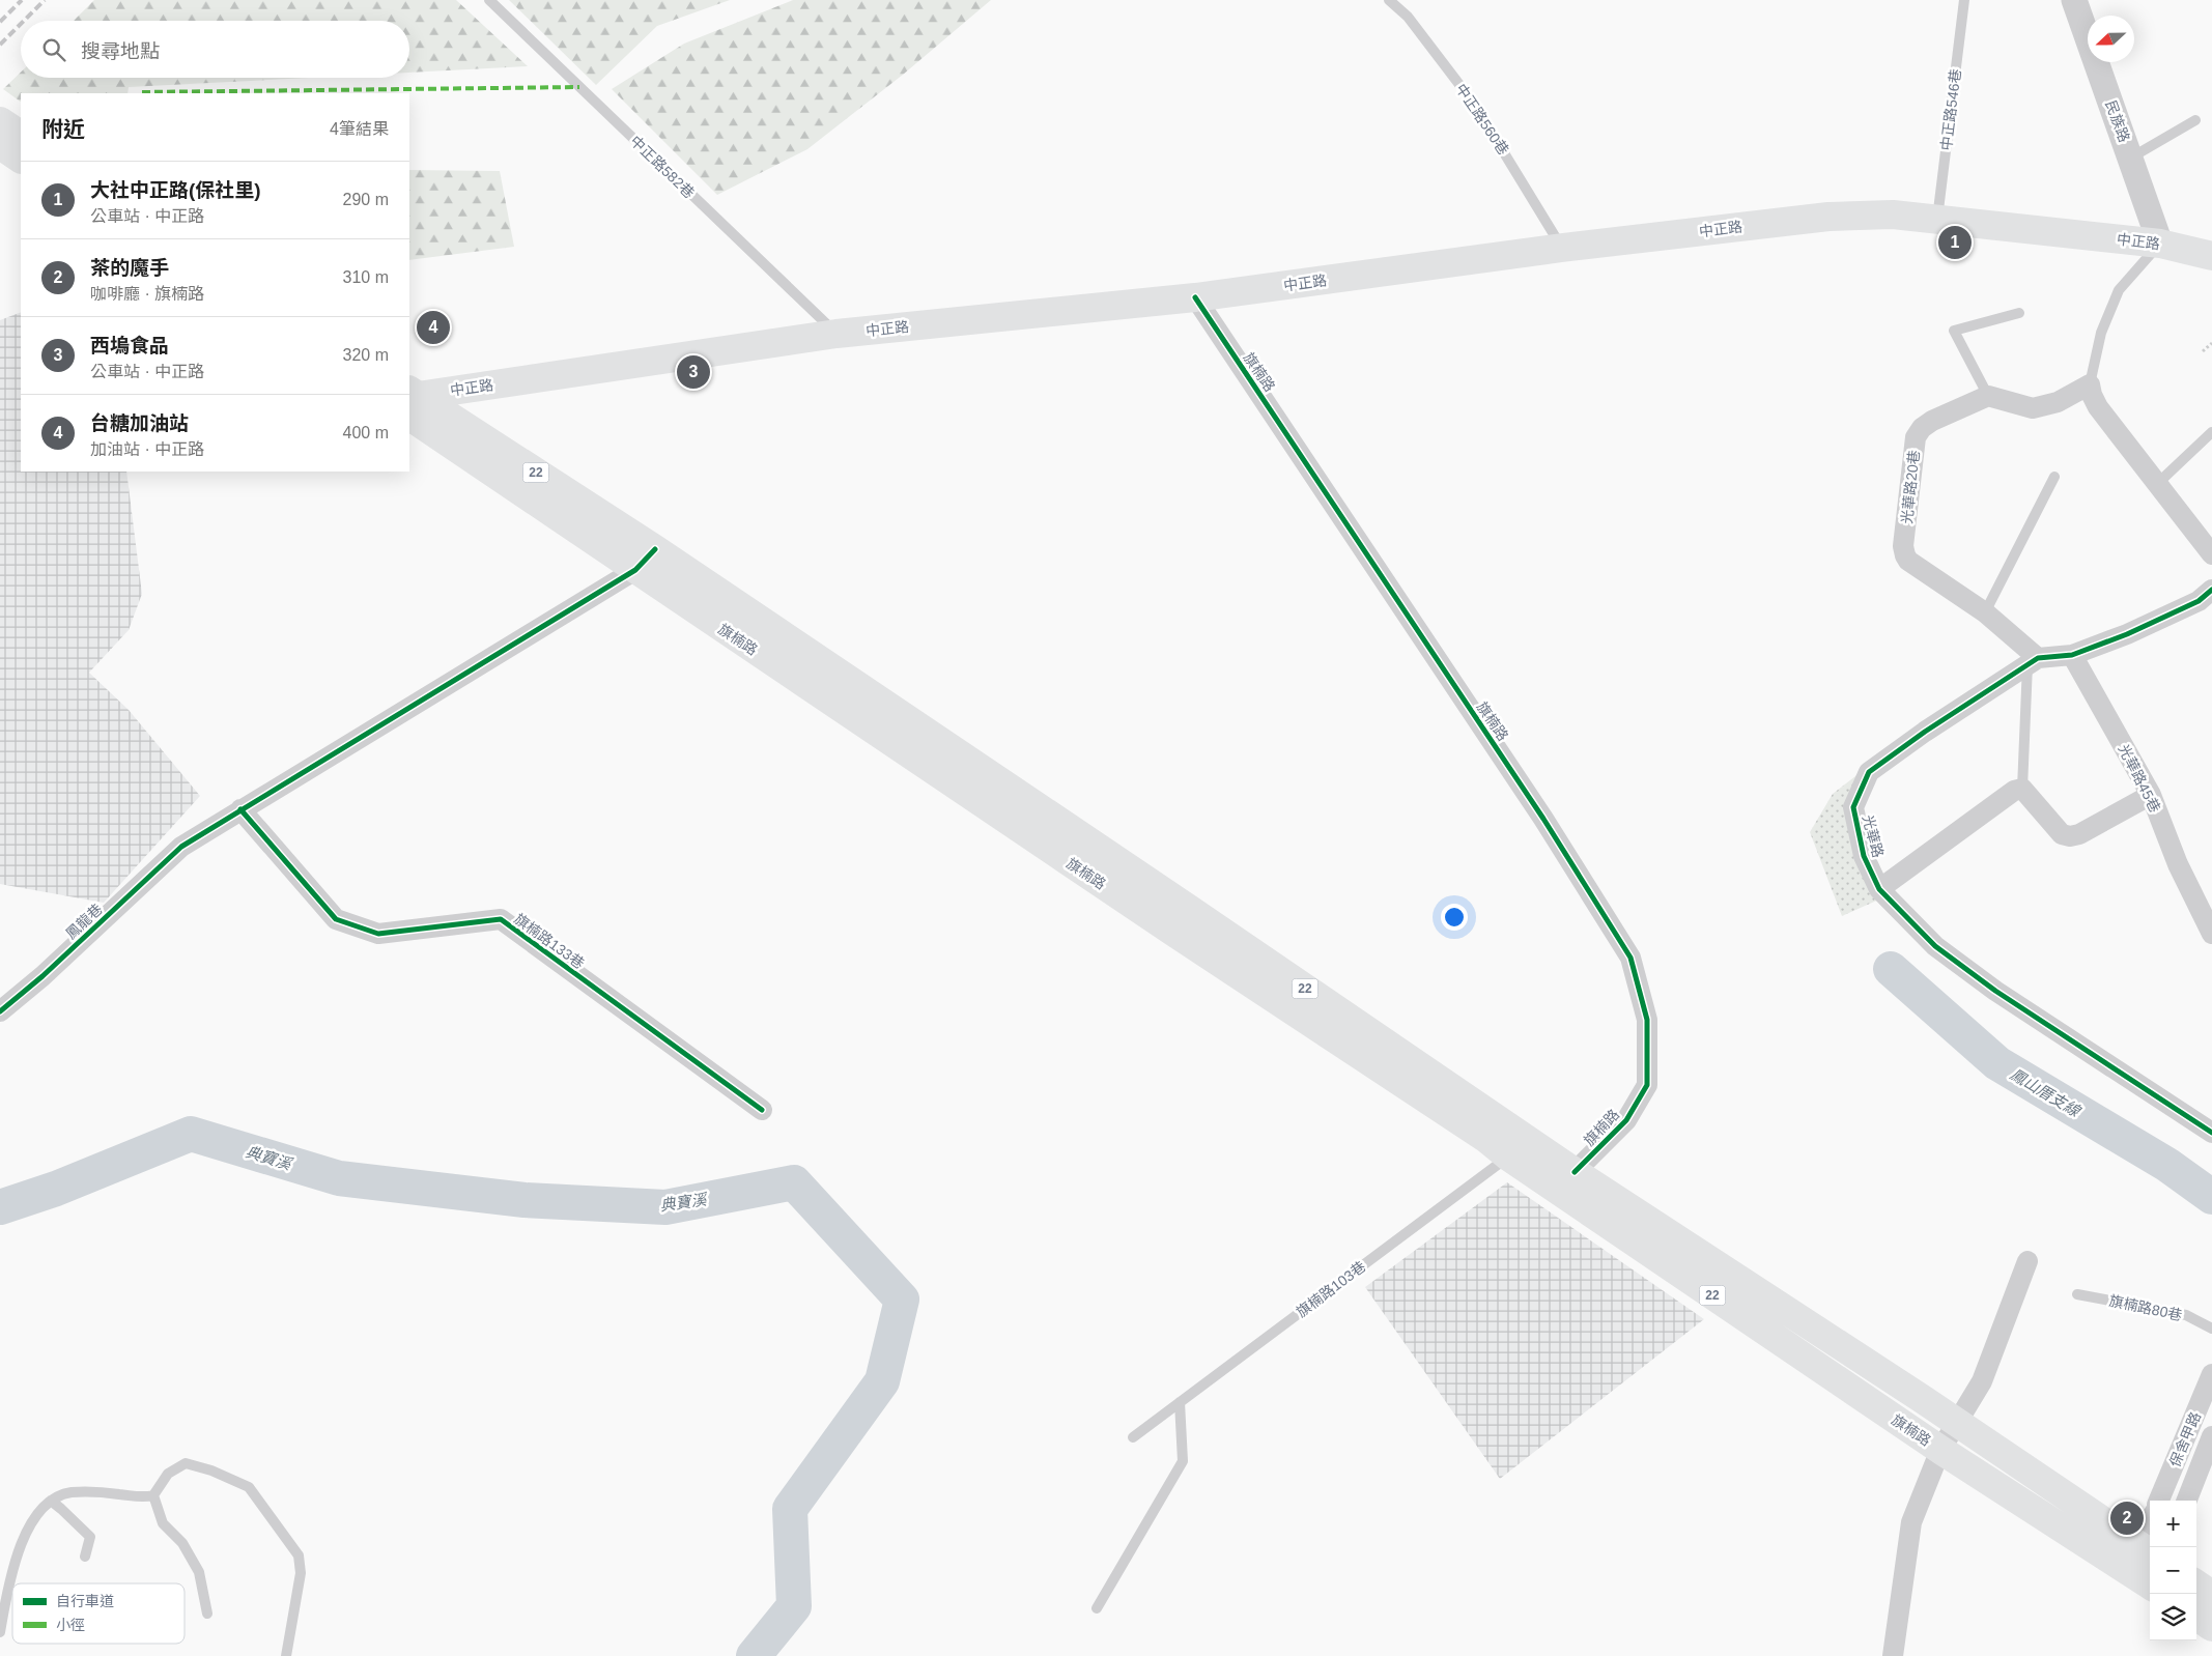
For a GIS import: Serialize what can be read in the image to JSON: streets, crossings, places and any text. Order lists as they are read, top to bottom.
{
  "streets": {
    "main road": ["中正路", "旗楠路", "22"],
    "street": [
      "民族路",
      "光華路20巷",
      "光華路45巷",
      "光華路",
      "鳳龍巷",
      "旗楠路133巷",
      "保舍甲路"
    ],
    "lane": [
      "中正路546巷",
      "中正路560巷",
      "中正路582巷",
      "旗楠路103巷",
      "旗楠路80巷"
    ]
  },
  "crossings": [
    ["中正路546巷", "中正路"],
    ["中正路560巷", "中正路"],
    ["民族路", "中正路"],
    ["中正路582巷", "中正路"],
    ["中正路", "旗楠路"],
    ["旗楠路", "旗楠路103巷"],
    ["光華路20巷", "光華路"],
    ["光華路45巷", "光華路"],
    ["鳳龍巷", "旗楠路133巷"]
  ],
  "water": ["鳳山厝支線", "典寶溪"],
  "legend": ["自行車道", "小徑"],
  "north": "left",
  "page": {
    "search": "搜尋地點",
    "heading": ["附近", "4筆結果"],
    "list": [
      {
        "mark": "1",
        "name": "大社中正路(保社里)",
        "note": "公車站 · 中正路",
        "value": "290 m"
      },
      {
        "mark": "2",
        "name": "茶的魔手",
        "note": "咖啡廳 · 旗楠路",
        "value": "310 m"
      },
      {
        "mark": "3",
        "name": "西塢食品",
        "note": "公車站 · 中正路",
        "value": "320 m"
      },
      {
        "mark": "4",
        "name": "台糖加油站",
        "note": "加油站 · 中正路",
        "value": "400 m"
      }
    ],
    "pins": [
      "1",
      "4",
      "3",
      "2"
    ],
    "map_buttons": ["+", "−"]
  }
}
